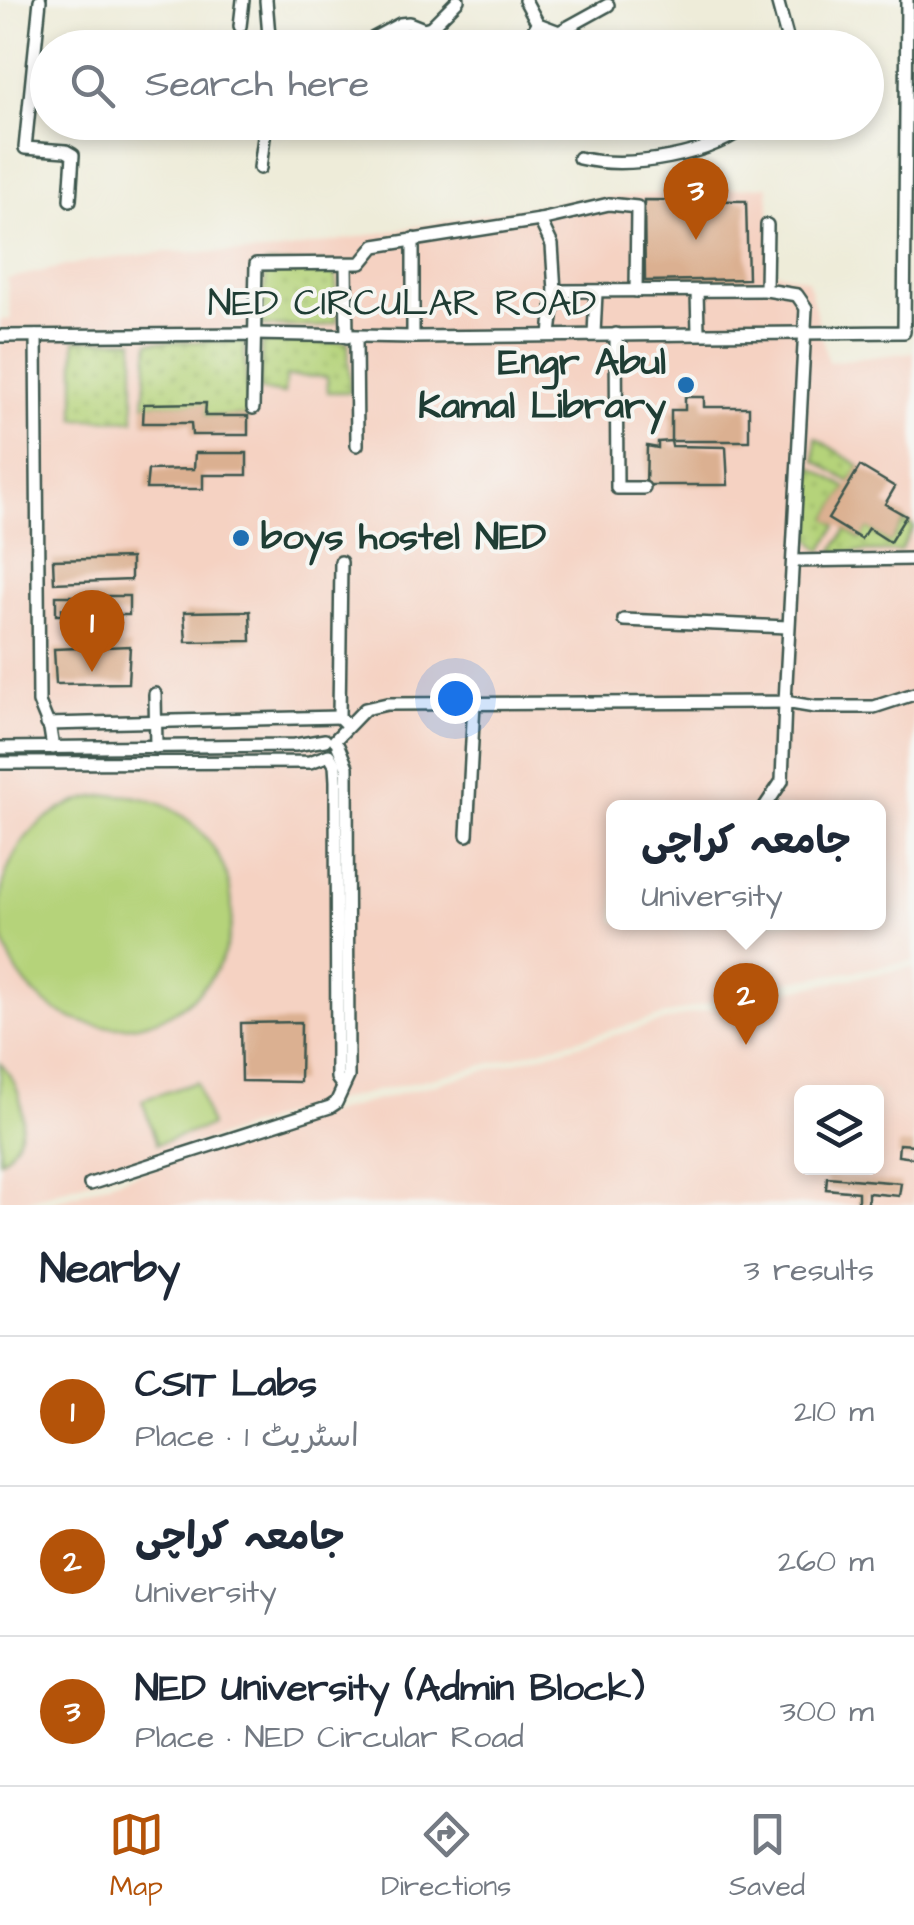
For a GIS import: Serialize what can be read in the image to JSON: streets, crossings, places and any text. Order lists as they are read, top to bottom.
{
  "streets": {
    "street": ["NED CIRCULAR ROAD"]
  },
  "places": ["Engr Abul Kamal Library", "boys hostel NED"],
  "page": {
    "search": "Search here",
    "pins": ["3", "1", "2"],
    "popup": ["جامعہ کراچی", "University"],
    "heading": ["Nearby", "3 results"],
    "list": [
      {
        "mark": "1",
        "name": "CSIT Labs",
        "note": "Place · اسٹریٹ 1",
        "value": "210 m"
      },
      {
        "mark": "2",
        "name": "جامعہ کراچی",
        "note": "University",
        "value": "260 m"
      },
      {
        "mark": "3",
        "name": "NED University (Admin Block)",
        "note": "Place · NED Circular Road",
        "value": "300 m"
      }
    ],
    "nav": ["Map", "Directions", "Saved"]
  }
}
